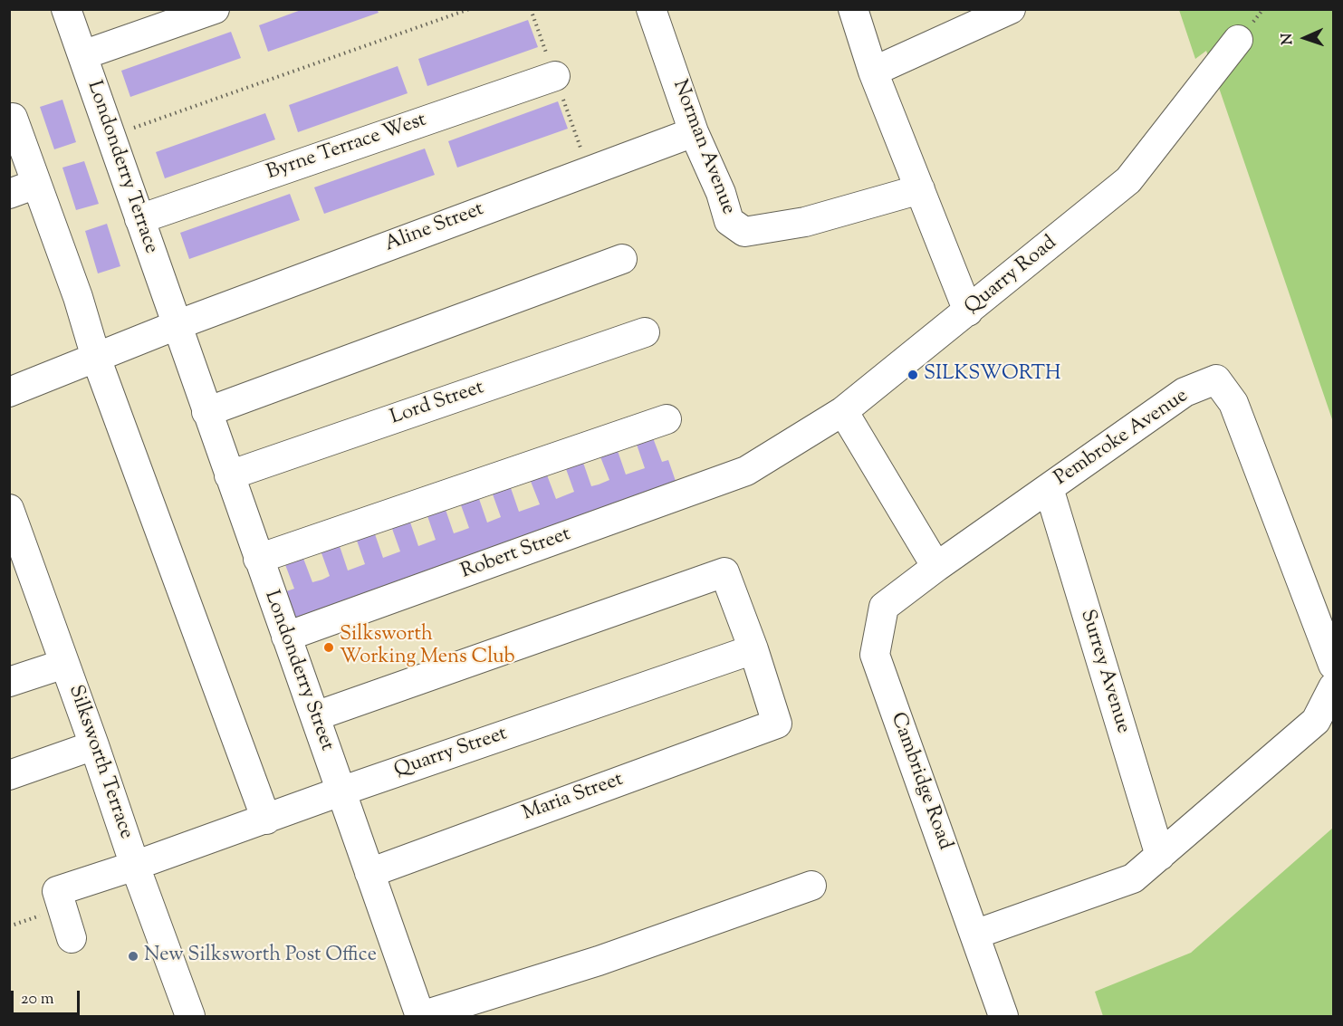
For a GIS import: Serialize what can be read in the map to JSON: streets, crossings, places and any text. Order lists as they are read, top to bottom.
{
  "streets": {
    "street": [
      "Byrne Terrace West",
      "Norman Avenue",
      "Londonderry Terrace",
      "Aline Street",
      "Quarry Road",
      "Lord Street",
      "Pembroke Avenue",
      "Robert Street",
      "Londonderry Street",
      "Surrey Avenue",
      "Quarry Street",
      "Silksworth Terrace",
      "Cambridge Road",
      "Maria Street"
    ]
  },
  "crossings": [
    ["Byrne Terrace West", "Londonderry Terrace"],
    ["Norman Avenue", "Aline Street"],
    ["Londonderry Terrace", "Aline Street"],
    ["Londonderry Terrace", "Londonderry Street"],
    ["Aline Street", "Londonderry Street"],
    ["Quarry Road", "Robert Street"],
    ["Lord Street", "Londonderry Street"],
    ["Pembroke Avenue", "Surrey Avenue"],
    ["Pembroke Avenue", "Cambridge Road"],
    ["Robert Street", "Londonderry Street"],
    ["Londonderry Street", "Quarry Street"],
    ["Londonderry Street", "Maria Street"],
    ["Quarry Street", "Silksworth Terrace"],
    ["Quarry Street", "Maria Street"]
  ],
  "places": ["SILKSWORTH", "Silksworth Working Mens Club", "New Silksworth Post Office"],
  "scale_bar": "20 m",
  "north": "left"
}
